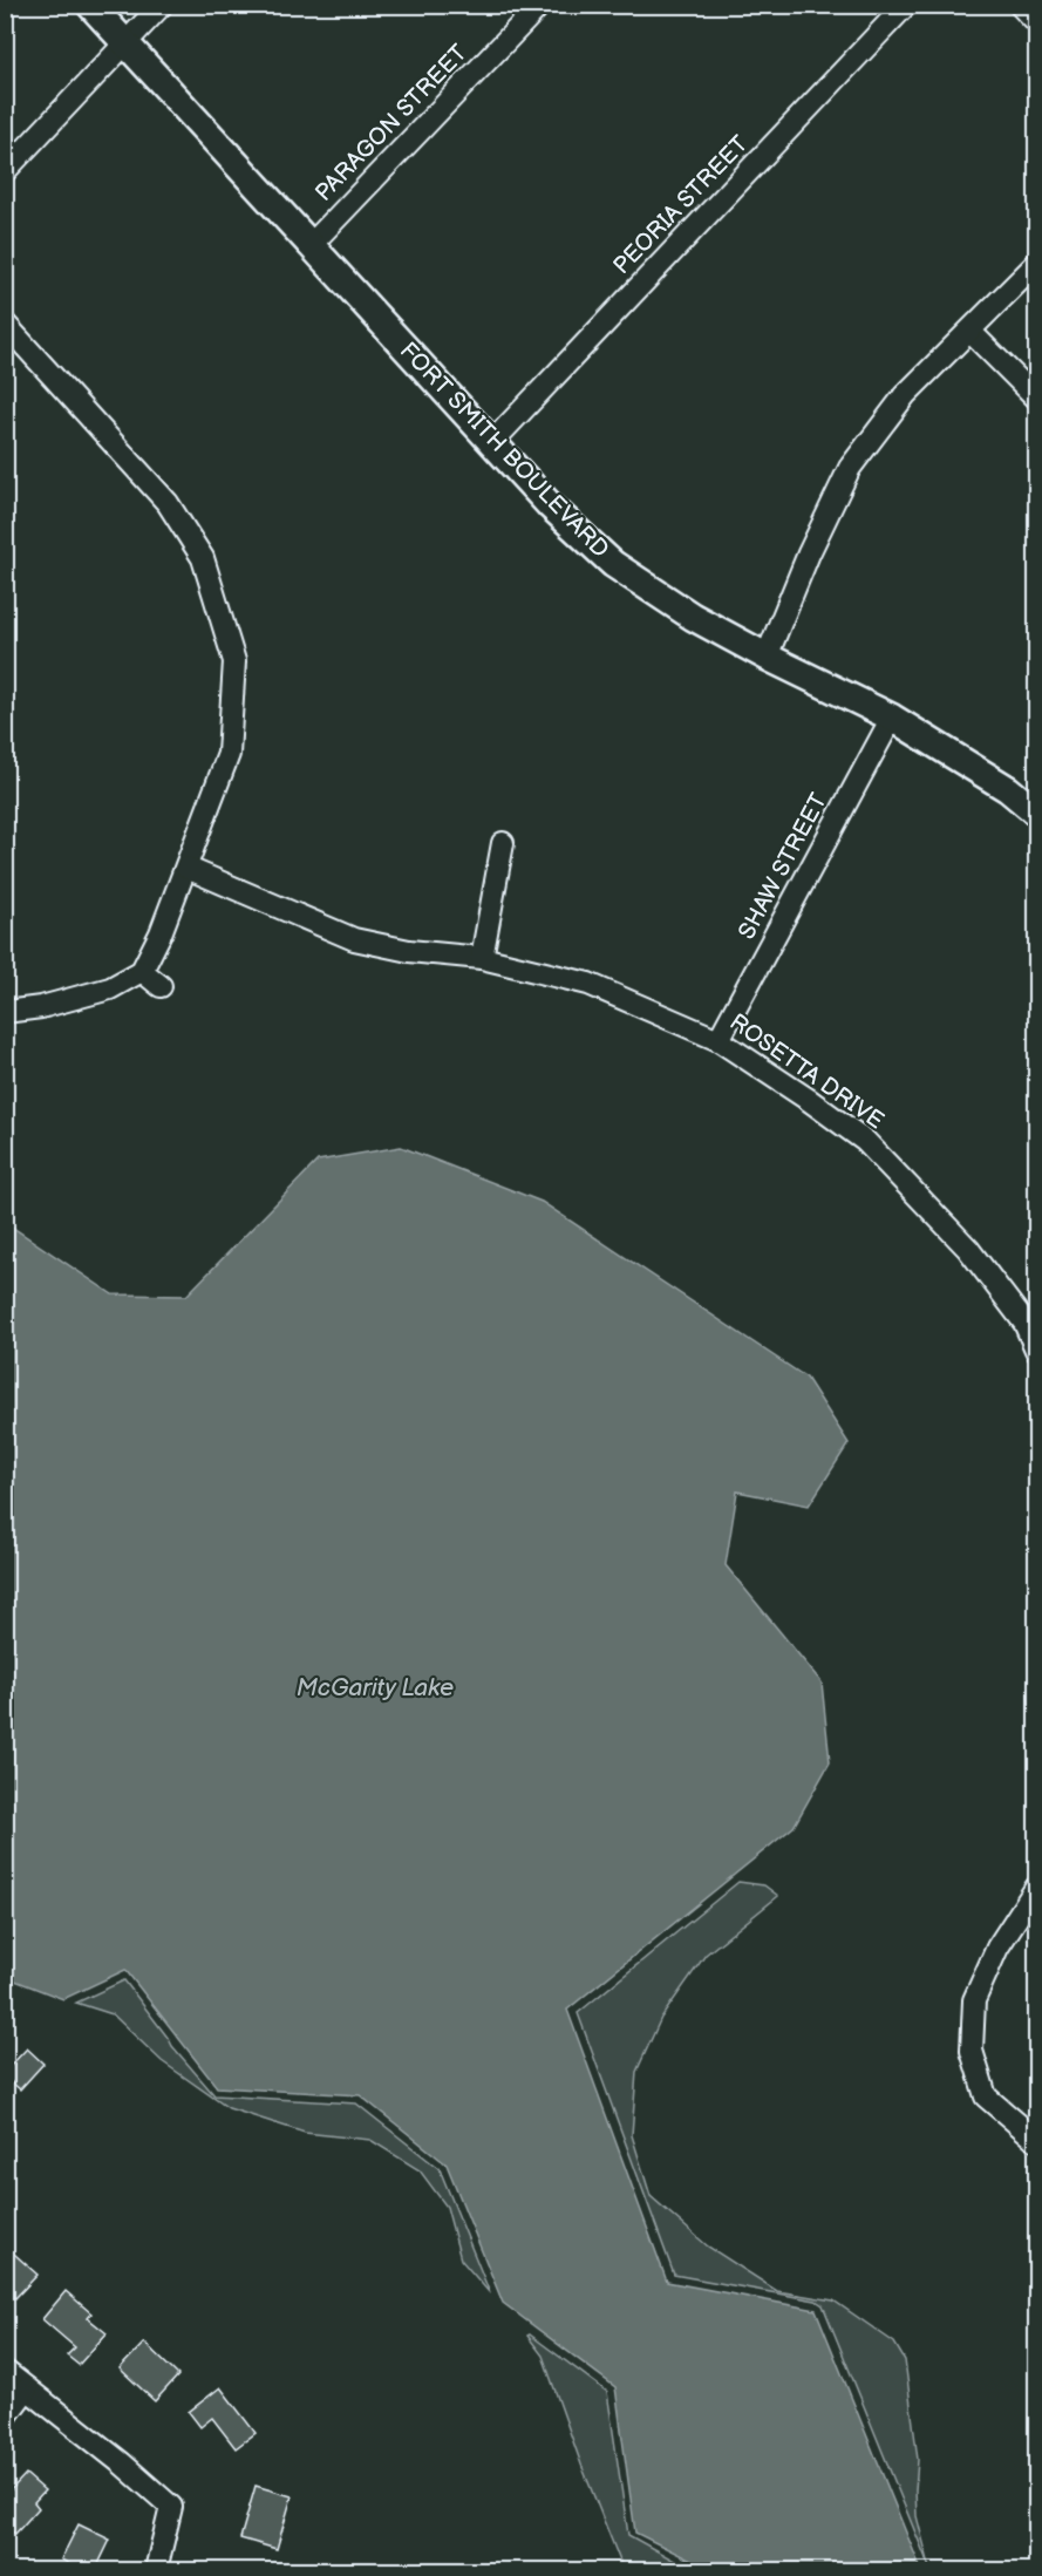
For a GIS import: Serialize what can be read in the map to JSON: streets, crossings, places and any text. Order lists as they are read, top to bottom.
{
  "streets": {
    "street": [
      "PARAGON STREET",
      "PEORIA STREET",
      "FORT SMITH BOULEVARD",
      "SHAW STREET",
      "ROSETTA DRIVE"
    ]
  },
  "crossings": [
    ["PARAGON STREET", "FORT SMITH BOULEVARD"],
    ["PEORIA STREET", "FORT SMITH BOULEVARD"],
    ["FORT SMITH BOULEVARD", "SHAW STREET"],
    ["SHAW STREET", "ROSETTA DRIVE"]
  ],
  "water": ["McGarity Lake"]
}
